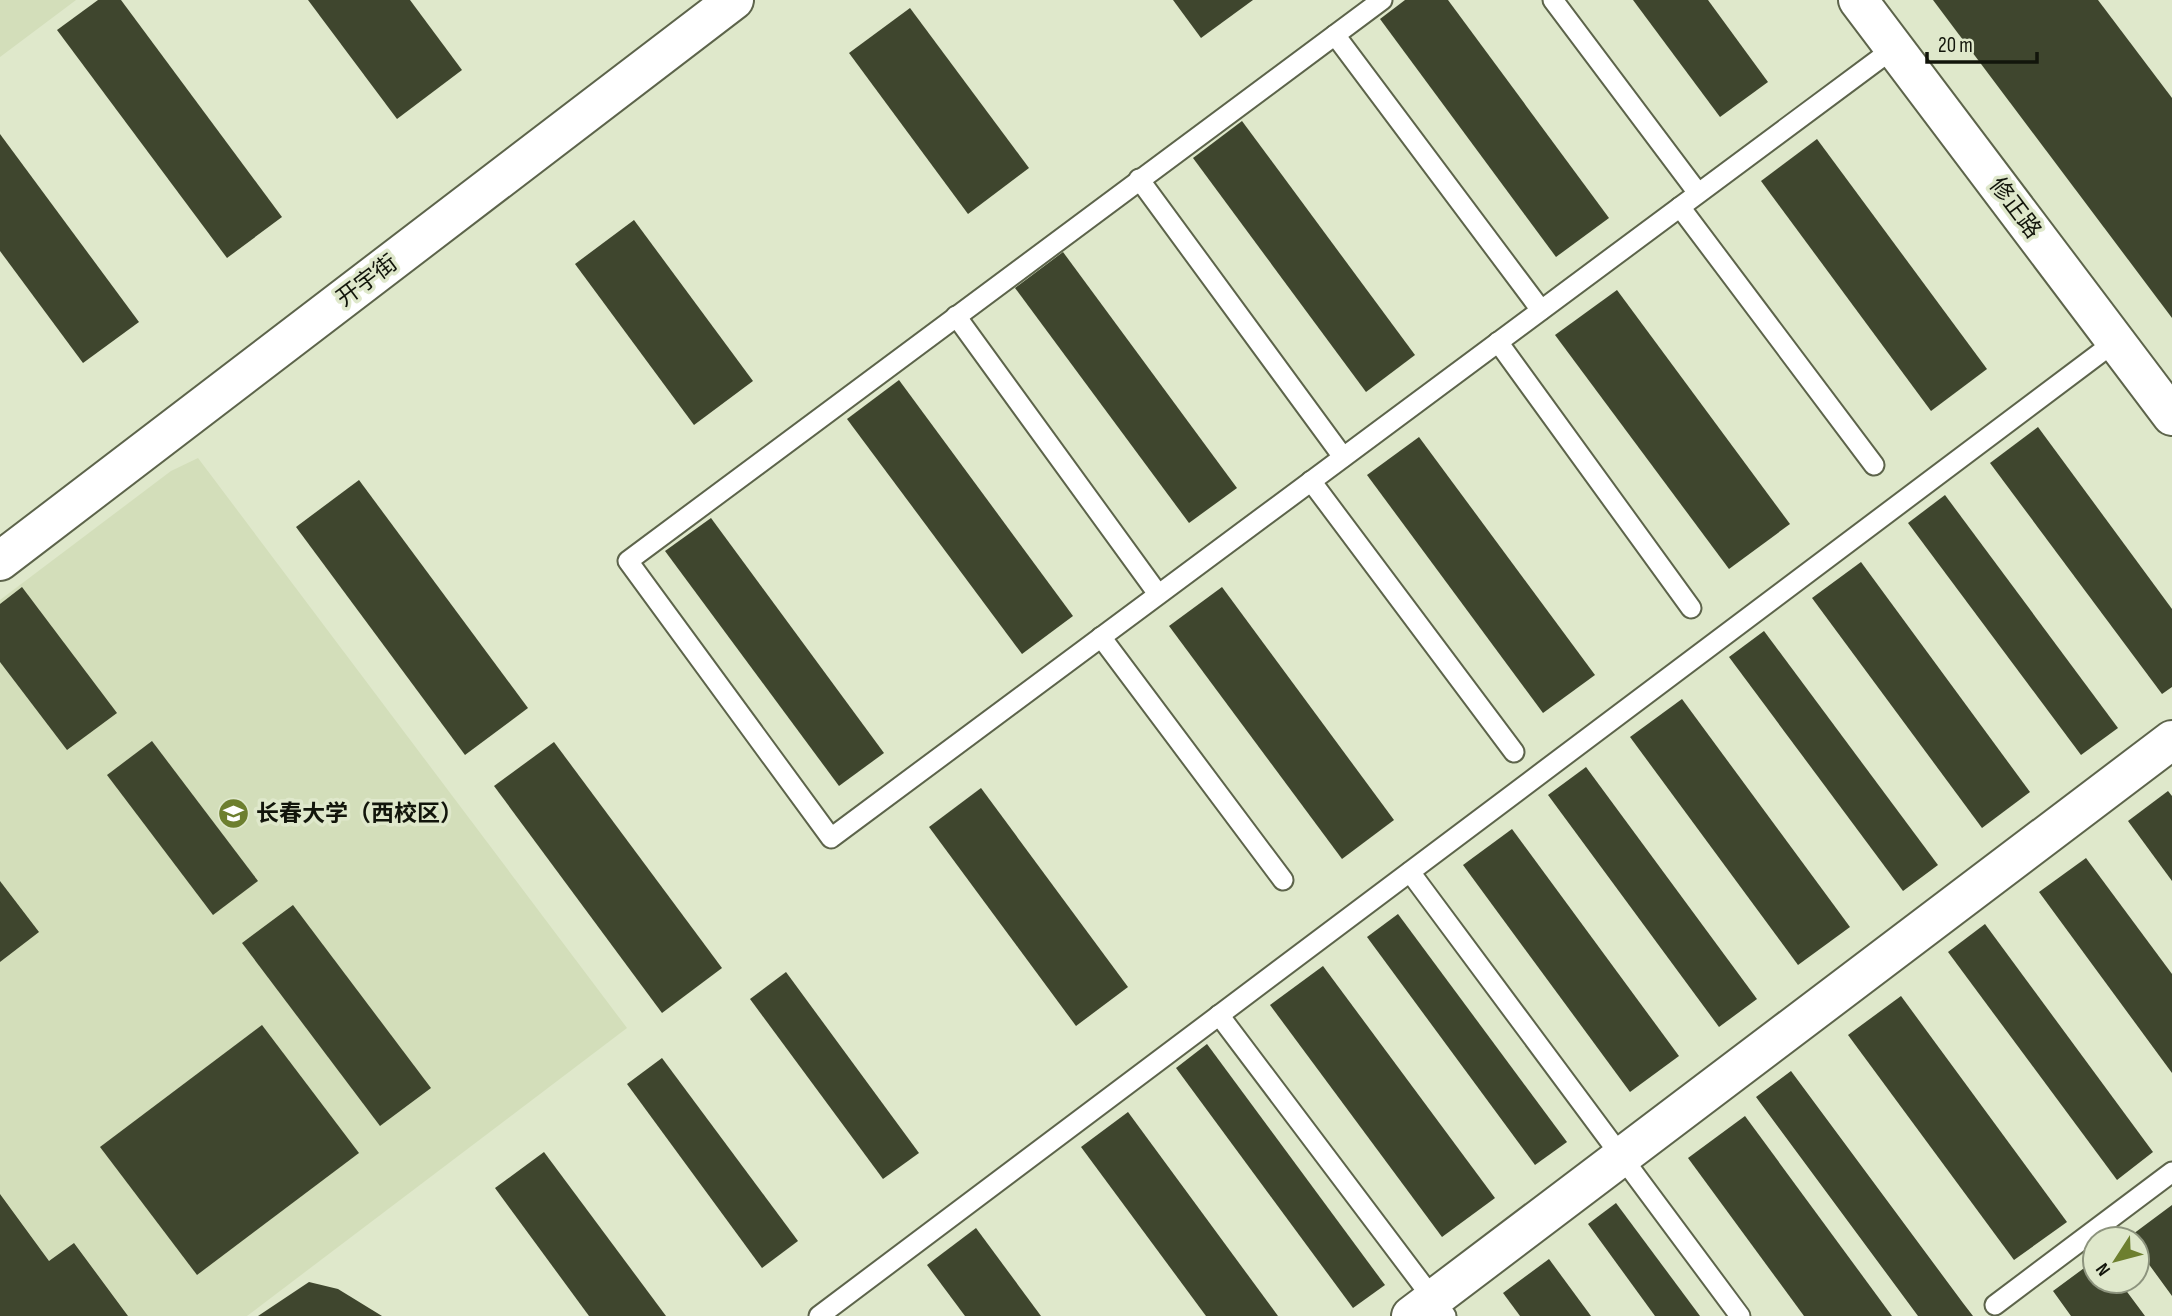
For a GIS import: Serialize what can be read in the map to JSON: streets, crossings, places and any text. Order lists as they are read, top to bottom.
{
  "streets": {
    "street": ["修正路", "开宇街"]
  },
  "places": {
    "school or university": ["长春大学（西校区）"]
  },
  "scale_bar": "20 m",
  "north": "bottom left"
}
